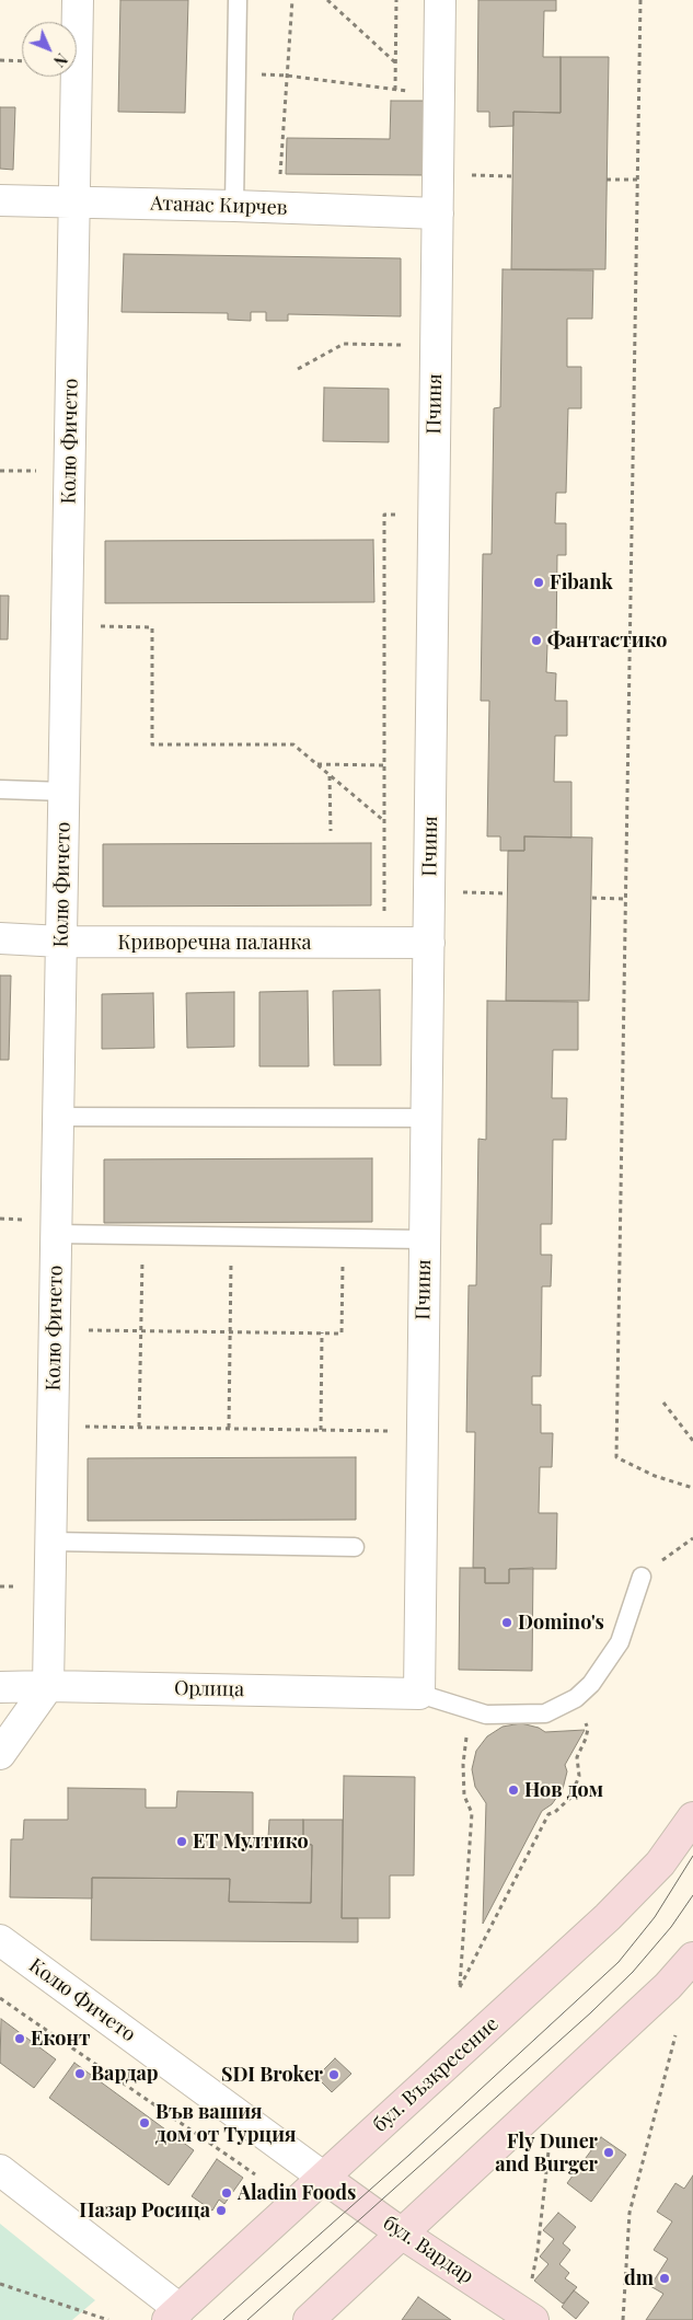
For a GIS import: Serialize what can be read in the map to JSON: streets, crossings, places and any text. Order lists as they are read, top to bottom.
{
  "streets": {
    "main road": ["бул. Възкресение", "бул. Вардар"],
    "street": [
      "Атанас Кирчев",
      "Пчиня",
      "Колю Фичето",
      "Криворечна паланка",
      "Орлица"
    ]
  },
  "crossings": [
    ["Атанас Кирчев", "Пчиня"],
    ["Атанас Кирчев", "Колю Фичето"],
    ["Пчиня", "Криворечна паланка"],
    ["Пчиня", "Орлица"],
    ["Колю Фичето", "Криворечна паланка"],
    ["Колю Фичето", "Орлица"],
    ["Колю Фичето", "бул. Възкресение"],
    ["Колю Фичето", "бул. Вардар"],
    ["бул. Възкресение", "бул. Вардар"]
  ],
  "places": [
    "Fibank",
    "Фантастико",
    "Domino's",
    "Нов дом",
    "ЕТ Мултико",
    "Еконт",
    "Вардар",
    "SDI Broker",
    "Във вашия дом от Турция",
    "Fly Duner and Burger",
    "Aladin Foods",
    "Пазар Росица",
    "dm"
  ],
  "north": "bottom right"
}
